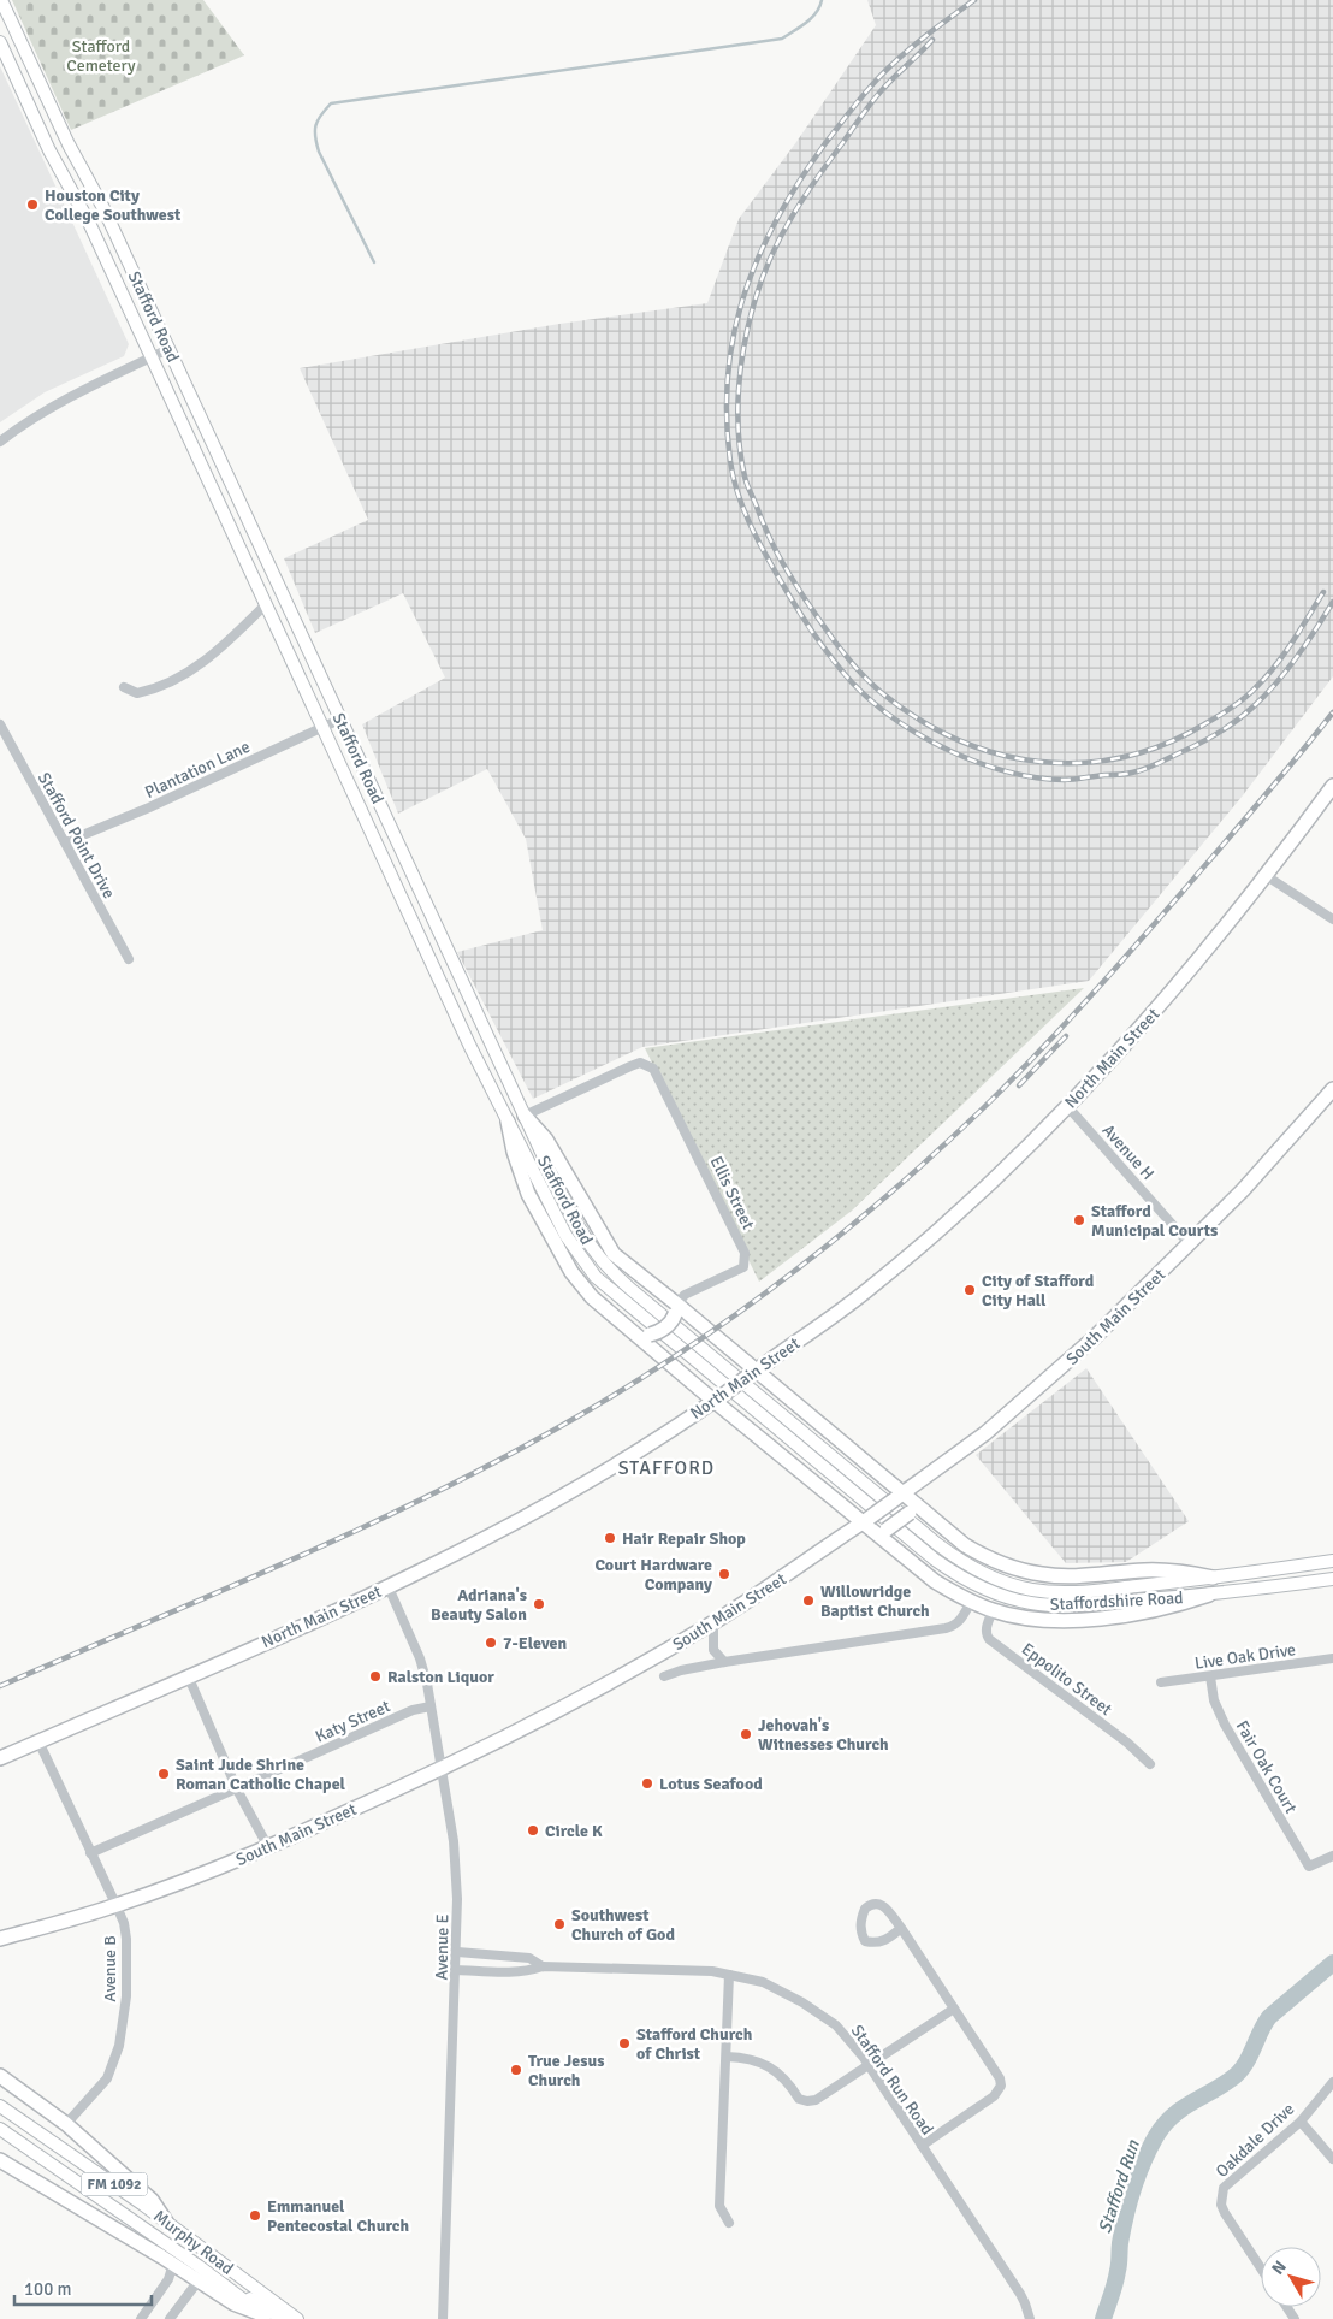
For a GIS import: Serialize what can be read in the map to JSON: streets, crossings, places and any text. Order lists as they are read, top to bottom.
{
  "streets": {
    "highway": ["North Main Street", "South Main Street"],
    "main road": [
      "Stafford Road",
      "Staffordshire Road",
      "FM 1092",
      "Murphy Road"
    ],
    "street": [
      "Plantation Lane",
      "Stafford Point Drive",
      "Avenue H",
      "Ellis Street",
      "Live Oak Drive",
      "Eppolito Street",
      "Katy Street",
      "Fair Oak Court",
      "Avenue E",
      "Avenue B",
      "Stafford Run Road",
      "Oakdale Drive"
    ]
  },
  "crossings": [
    ["Stafford Road", "Plantation Lane"],
    ["Stafford Road", "Ellis Street"],
    ["Stafford Road", "Staffordshire Road"],
    ["Plantation Lane", "Stafford Point Drive"],
    ["North Main Street", "Avenue H"],
    ["North Main Street", "Avenue E"],
    ["North Main Street", "Avenue B"],
    ["Avenue H", "South Main Street"],
    ["South Main Street", "Avenue E"],
    ["South Main Street", "Avenue B"],
    ["Live Oak Drive", "Fair Oak Court"],
    ["Katy Street", "Avenue E"],
    ["Katy Street", "Avenue B"],
    ["Avenue E", "Stafford Run Road"]
  ],
  "districts": ["STAFFORD"],
  "water": ["Stafford Run"],
  "parks": ["Stafford Cemetery"],
  "places": [
    "Houston City College Southwest",
    "Stafford Municipal Courts",
    "City of Stafford City Hall",
    "Hair Repair Shop",
    "Court Hardware Company",
    "Willowridge Baptist Church",
    "Adriana's Beauty Salon",
    "7-Eleven",
    "Ralston Liquor",
    "Jehovah's Witnesses Church",
    "Saint Jude Shrine Roman Catholic Chapel",
    "Lotus Seafood",
    "Circle K",
    "Southwest Church of God",
    "Stafford Church of Christ",
    "True Jesus Church",
    "Emmanuel Pentecostal Church"
  ],
  "scale_bar": "100 m",
  "north": "top left"
}
